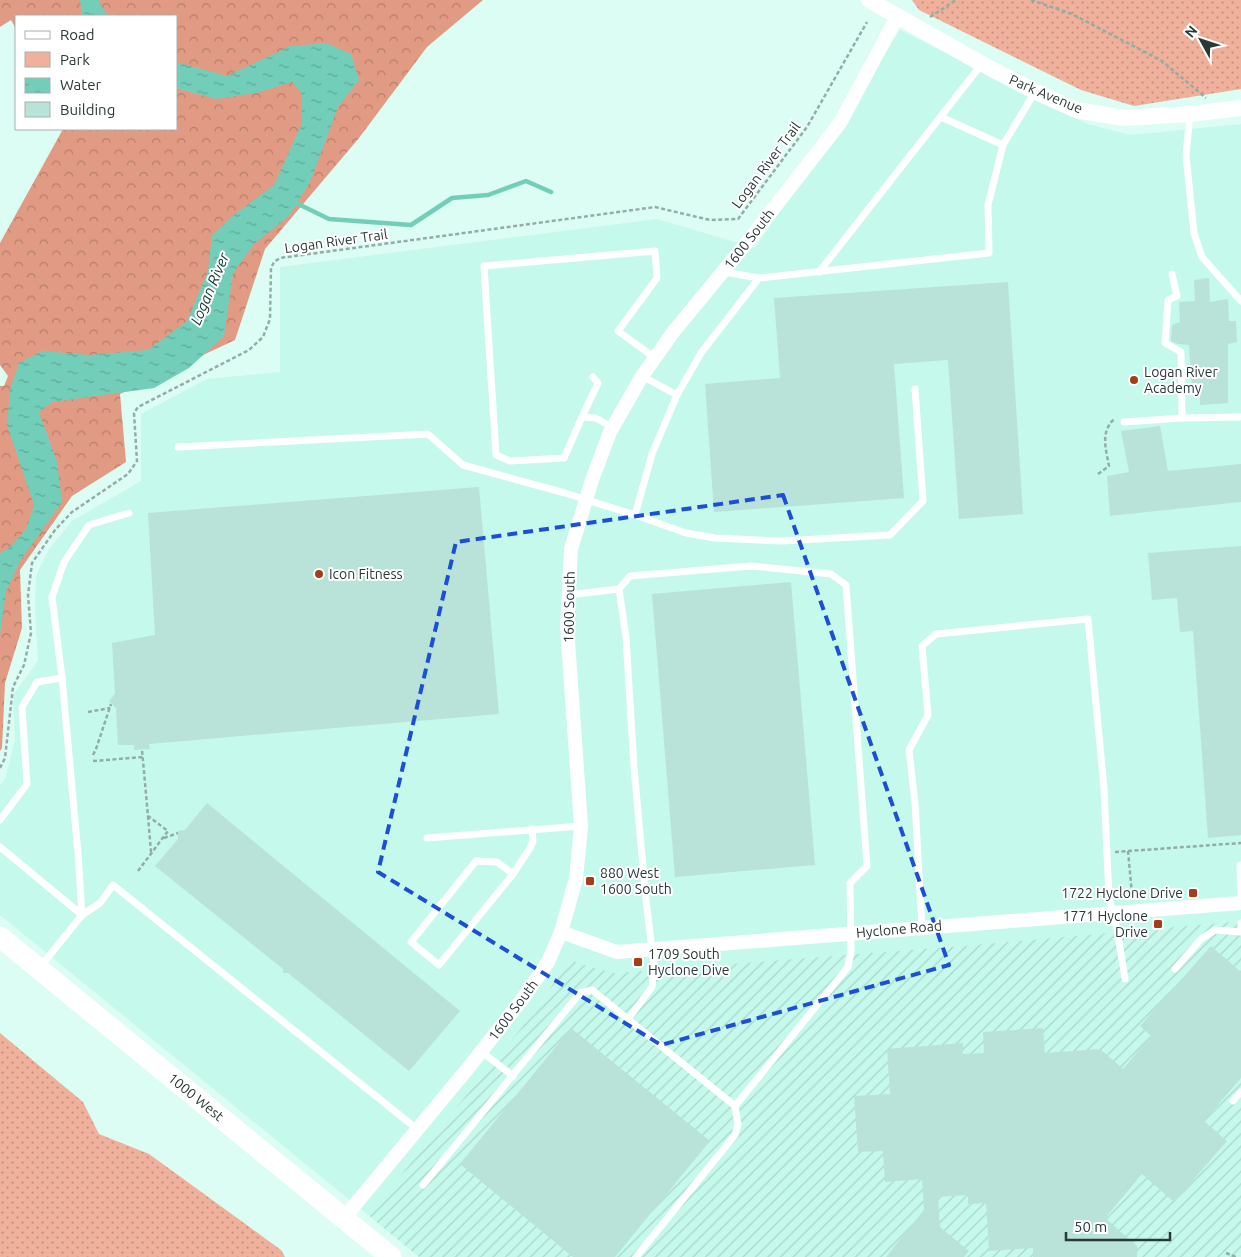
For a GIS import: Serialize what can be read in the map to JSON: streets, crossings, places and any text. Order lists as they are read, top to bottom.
{
  "streets": {
    "main road": ["1000 West"],
    "street": ["Park Avenue", "1600 South", "Hyclone Road"],
    "path": ["Logan River Trail"]
  },
  "crossings": [
    ["Park Avenue", "1600 South"],
    ["1600 South", "Hyclone Road"],
    ["1600 South", "1000 West"]
  ],
  "water": ["Logan River"],
  "places": {
    "other": ["Logan River Academy", "Icon Fitness"],
    "transit": [
      "880 West 1600 South",
      "1722 Hyclone Drive",
      "1771 Hyclone Drive",
      "1709 South Hyclone Dive"
    ]
  },
  "legend": [
    "Road",
    "Park",
    "Water",
    "Building"
  ],
  "scale_bar": "50 m",
  "north": "top left"
}
